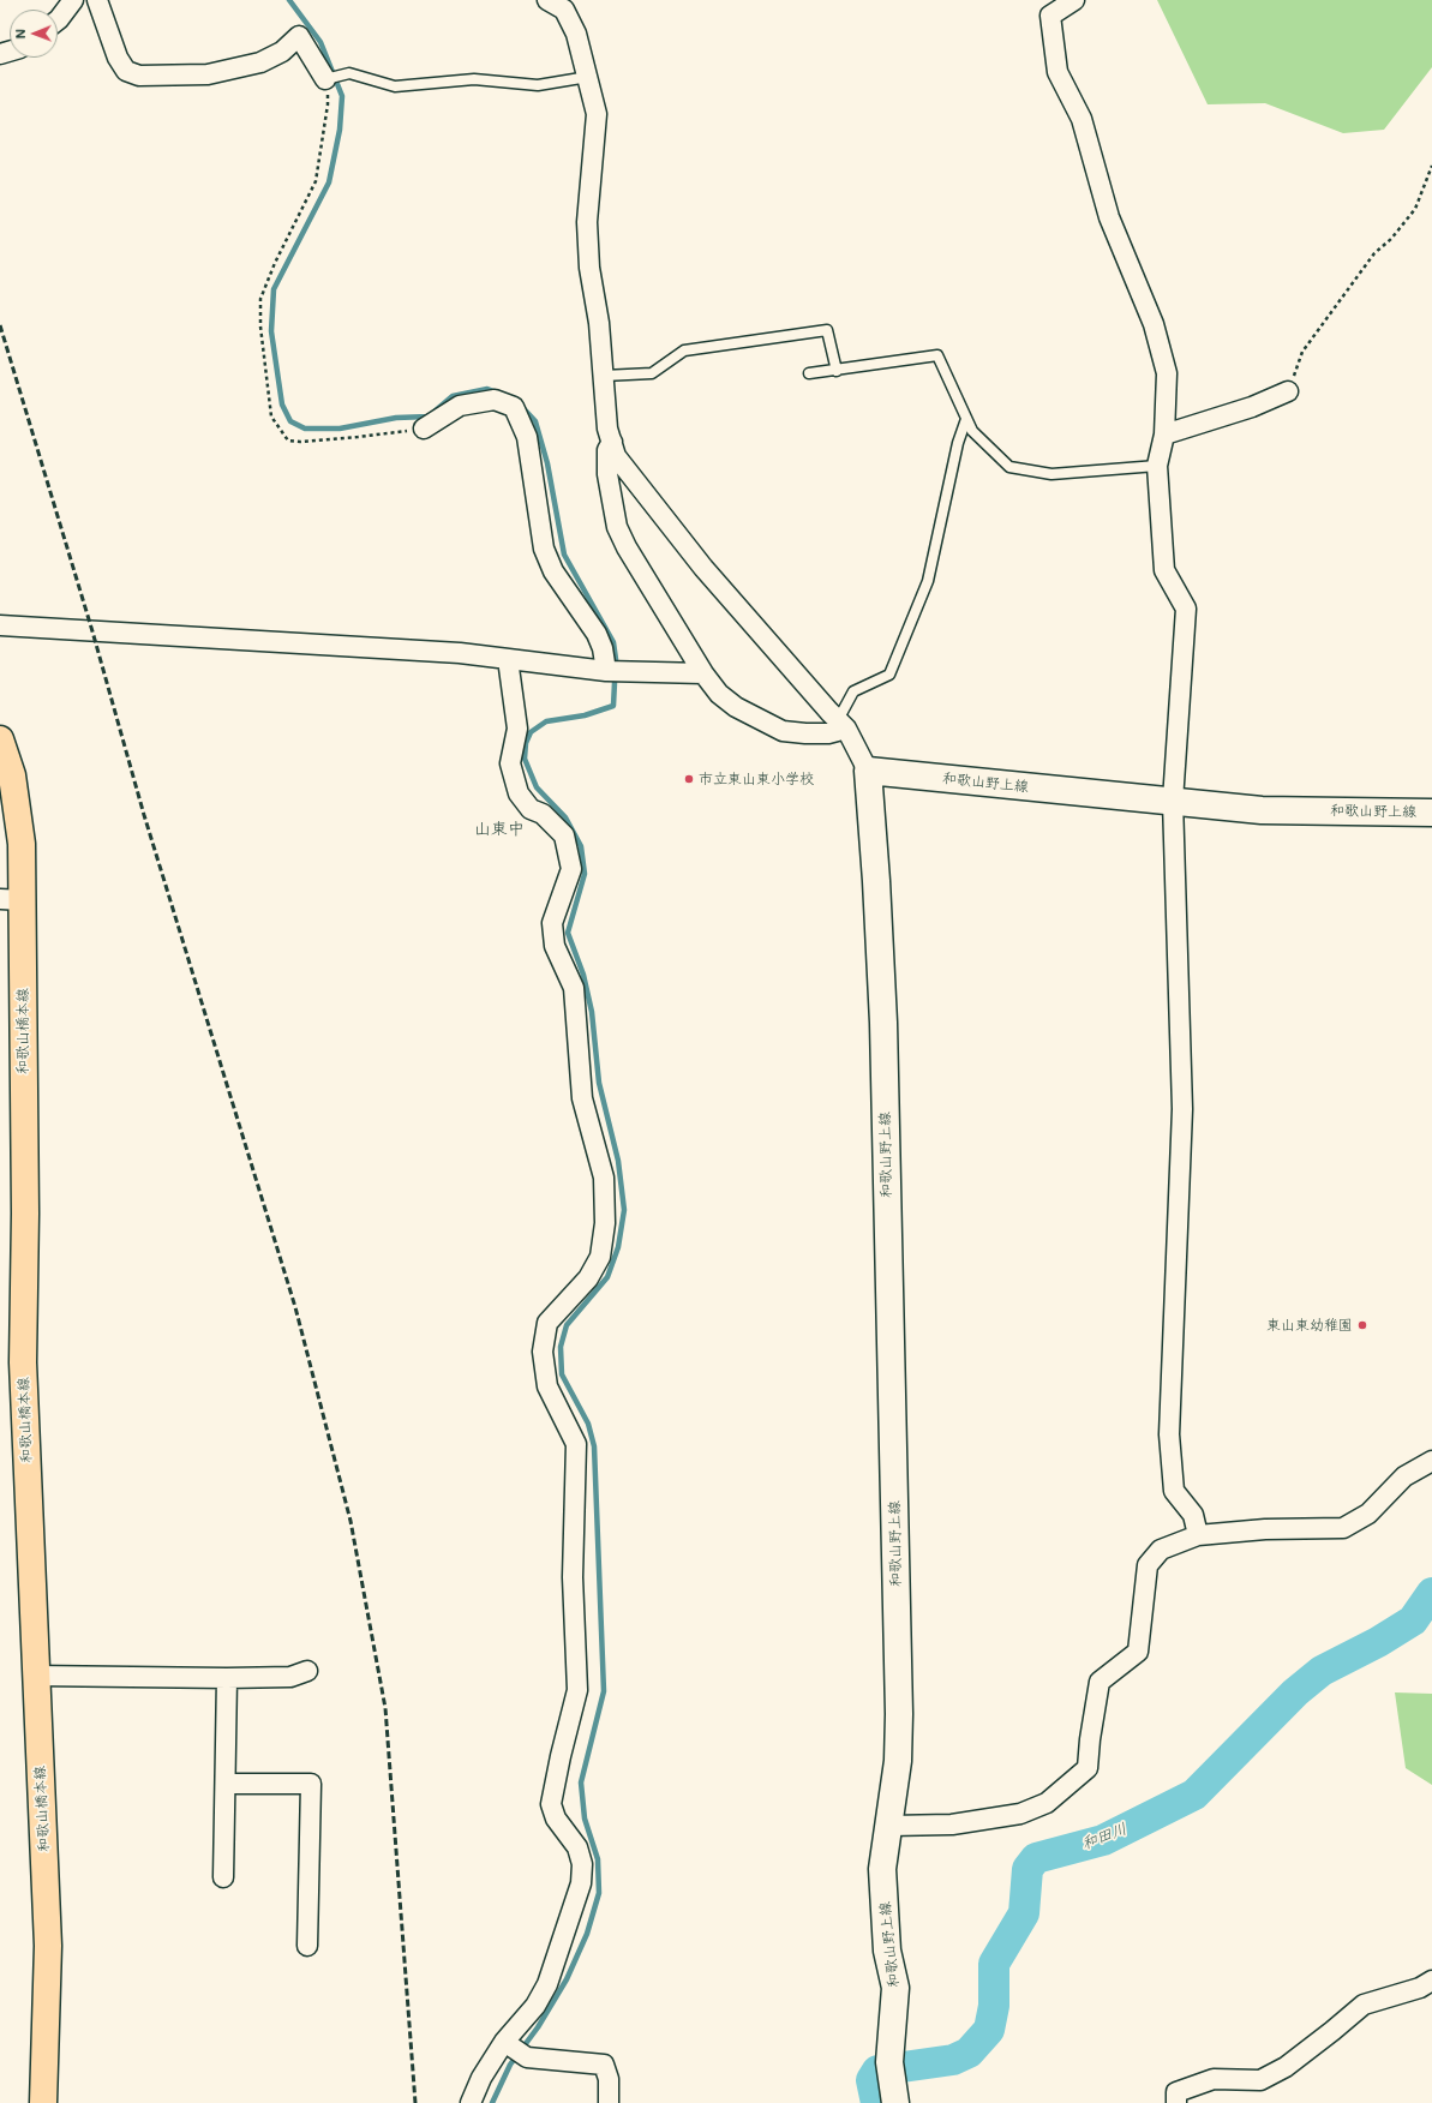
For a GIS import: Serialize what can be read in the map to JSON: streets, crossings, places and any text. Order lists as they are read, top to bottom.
{
  "streets": {
    "main road": ["和歌山野上線", "和歌山橋本線"]
  },
  "districts": ["山東中"],
  "water": ["和田川"],
  "places": ["市立東山東小学校", "東山東幼稚園"],
  "north": "left"
}
